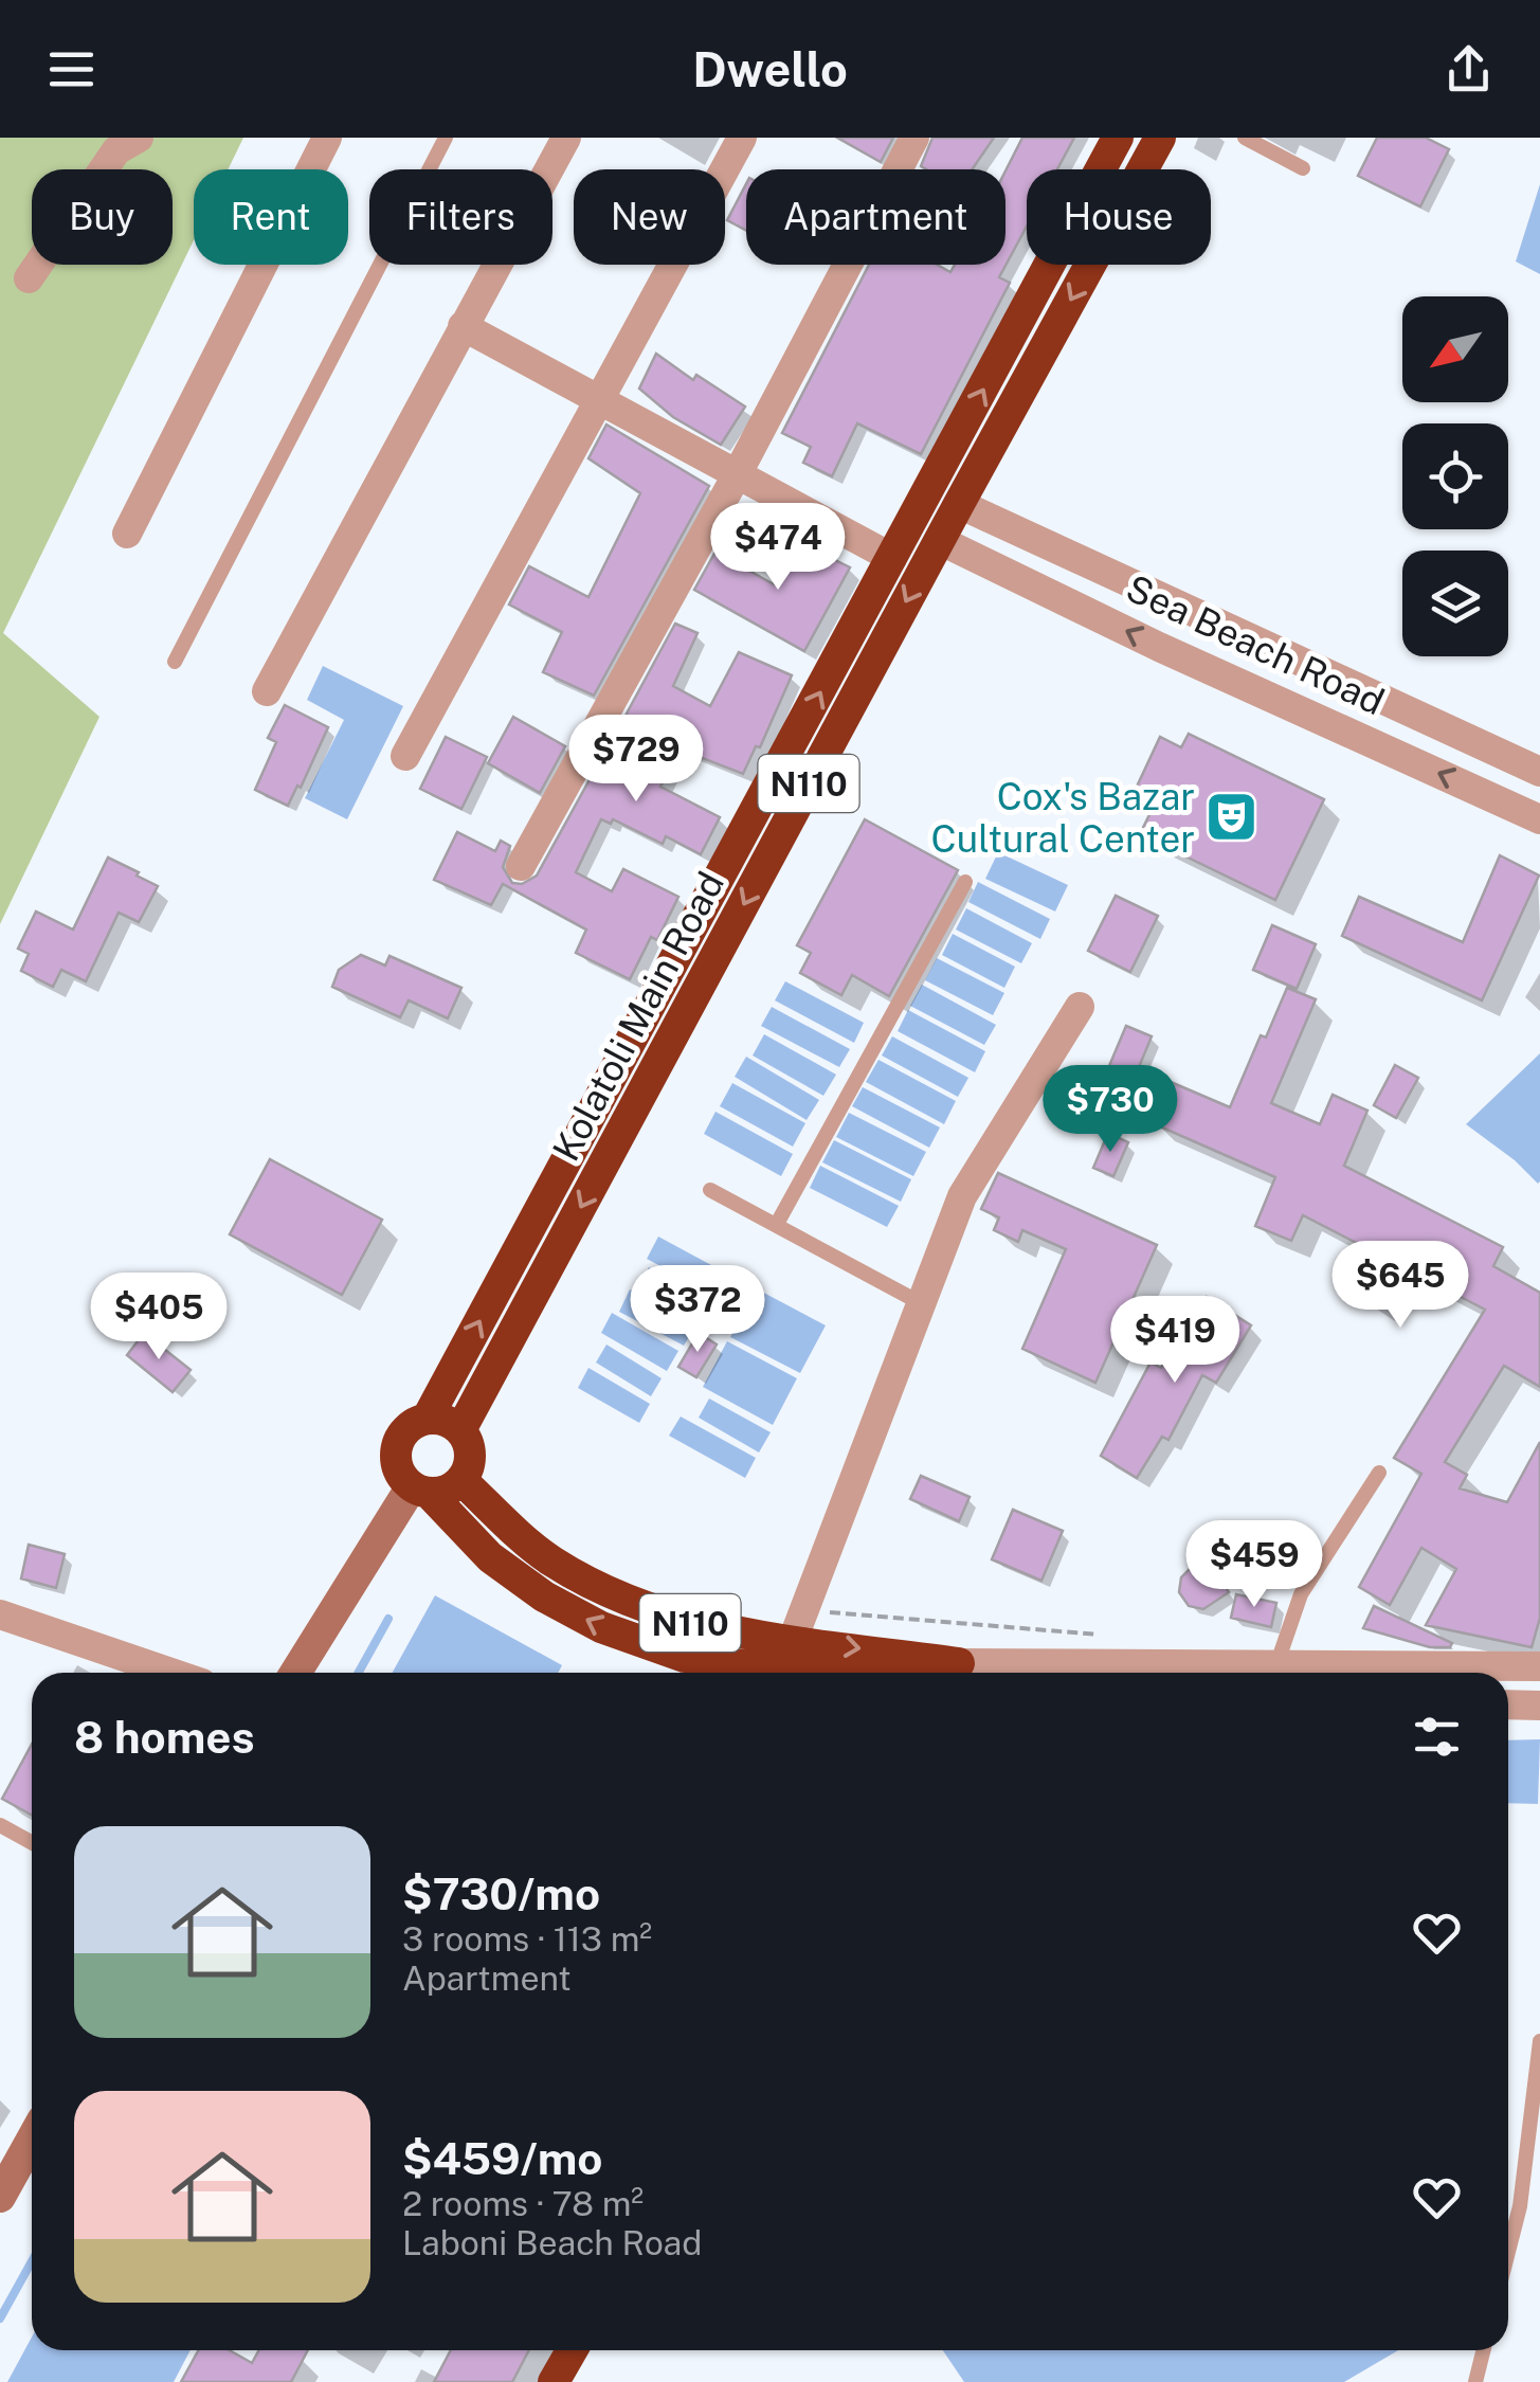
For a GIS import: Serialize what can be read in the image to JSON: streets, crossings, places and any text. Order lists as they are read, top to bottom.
{
  "streets": {
    "highway": ["N110", "Kolatoli Main Road"],
    "street": ["Sea Beach Road"]
  },
  "crossings": [
    ["Sea Beach Road", "Kolatoli Main Road"],
    ["N110", "Kolatoli Main Road"]
  ],
  "places": {
    "theatre": ["Cox's Bazar Cultural Center"]
  },
  "north": "bottom left",
  "page": {
    "header": "Dwello",
    "chip": [
      "Buy",
      "Rent",
      "Filters",
      "New",
      "Apartment",
      "House"
    ],
    "price": [
      "$474",
      "$729",
      "$730",
      "$645",
      "$372",
      "$405",
      "$419",
      "$459"
    ],
    "heading": "8 homes",
    "list": [
      {
        "name": "$730/mo",
        "note": "3 rooms · 113 m² · Apartment"
      },
      {
        "name": "$459/mo",
        "note": "2 rooms · 78 m² · Laboni Beach Road"
      }
    ]
  }
}
